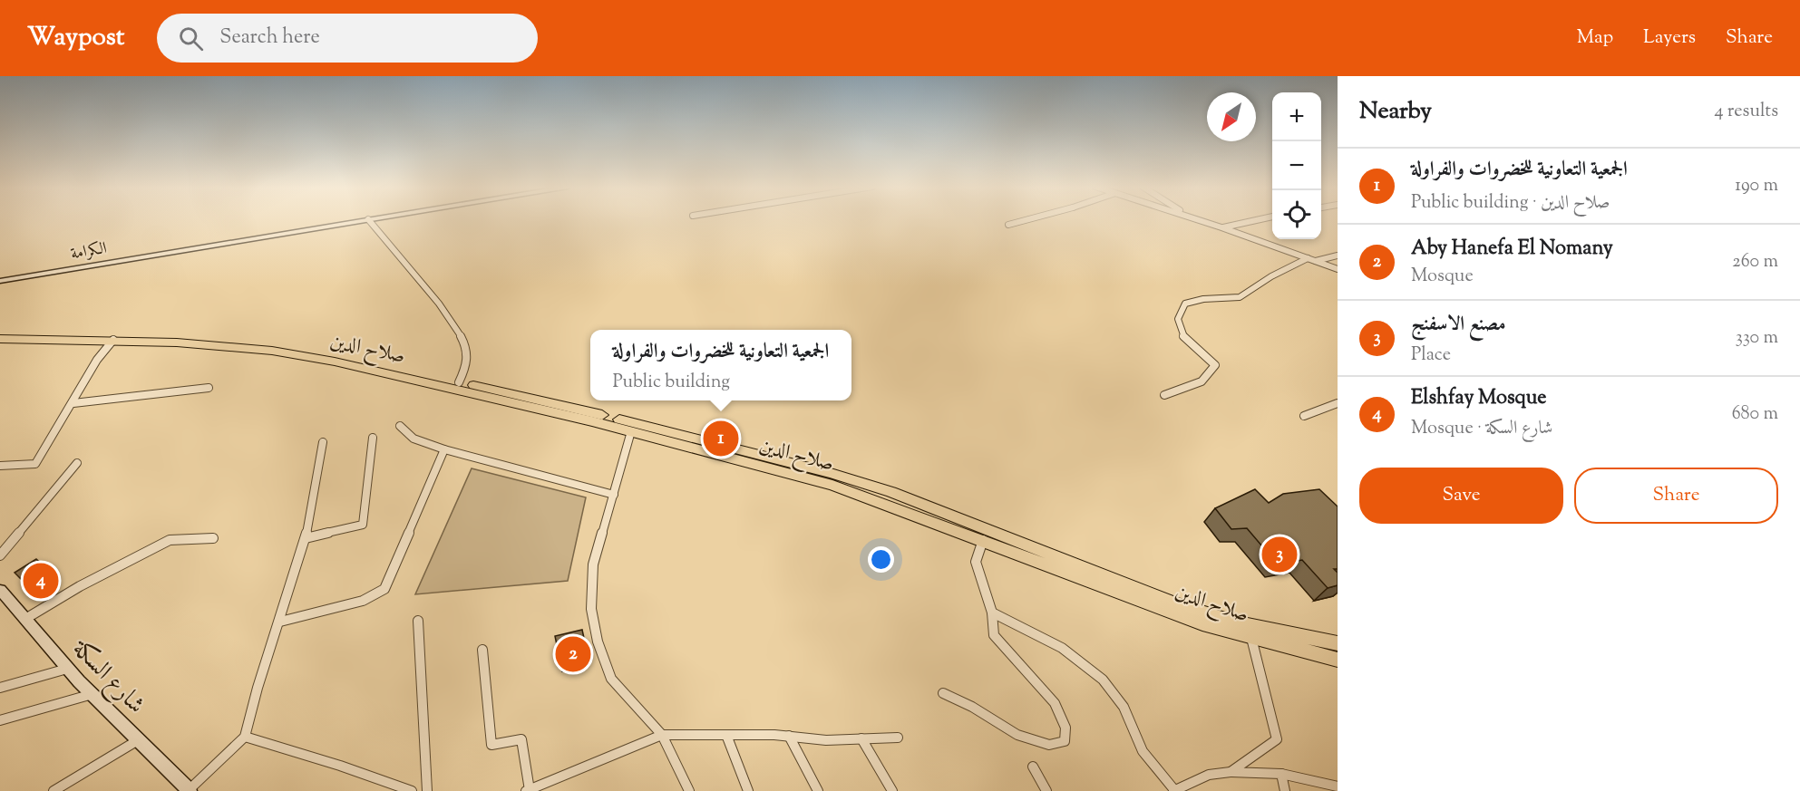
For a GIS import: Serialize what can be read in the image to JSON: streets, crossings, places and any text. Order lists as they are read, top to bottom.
{
  "streets": {
    "highway": ["صلاح الدين"],
    "main road": ["الكرامة", "شارع السكة"]
  },
  "north": "bottom left",
  "page": {
    "header": "Waypost",
    "search": "Search here",
    "nav": ["Map", "Layers", "Share"],
    "heading": ["Nearby", "4 results"],
    "map_buttons": ["+", "−"],
    "list": [
      {
        "mark": "1",
        "name": "الجمعية التعاونية للخضروات والفراولة",
        "note": "Public building · صلاح الدين",
        "value": "190 m"
      },
      {
        "mark": "2",
        "name": "Aby Hanefa El Nomany",
        "note": "Mosque",
        "value": "260 m"
      },
      {
        "mark": "3",
        "name": "مصنع الاسفنج",
        "note": "Place",
        "value": "330 m"
      },
      {
        "mark": "4",
        "name": "Elshfay Mosque",
        "note": "Mosque · شارع السكة",
        "value": "680 m"
      }
    ],
    "popup": ["الجمعية التعاونية للخضروات والفراولة", "Public building"],
    "pins": [
      "1",
      "3",
      "4",
      "2"
    ],
    "buttons": ["Save", "Share"]
  }
}
